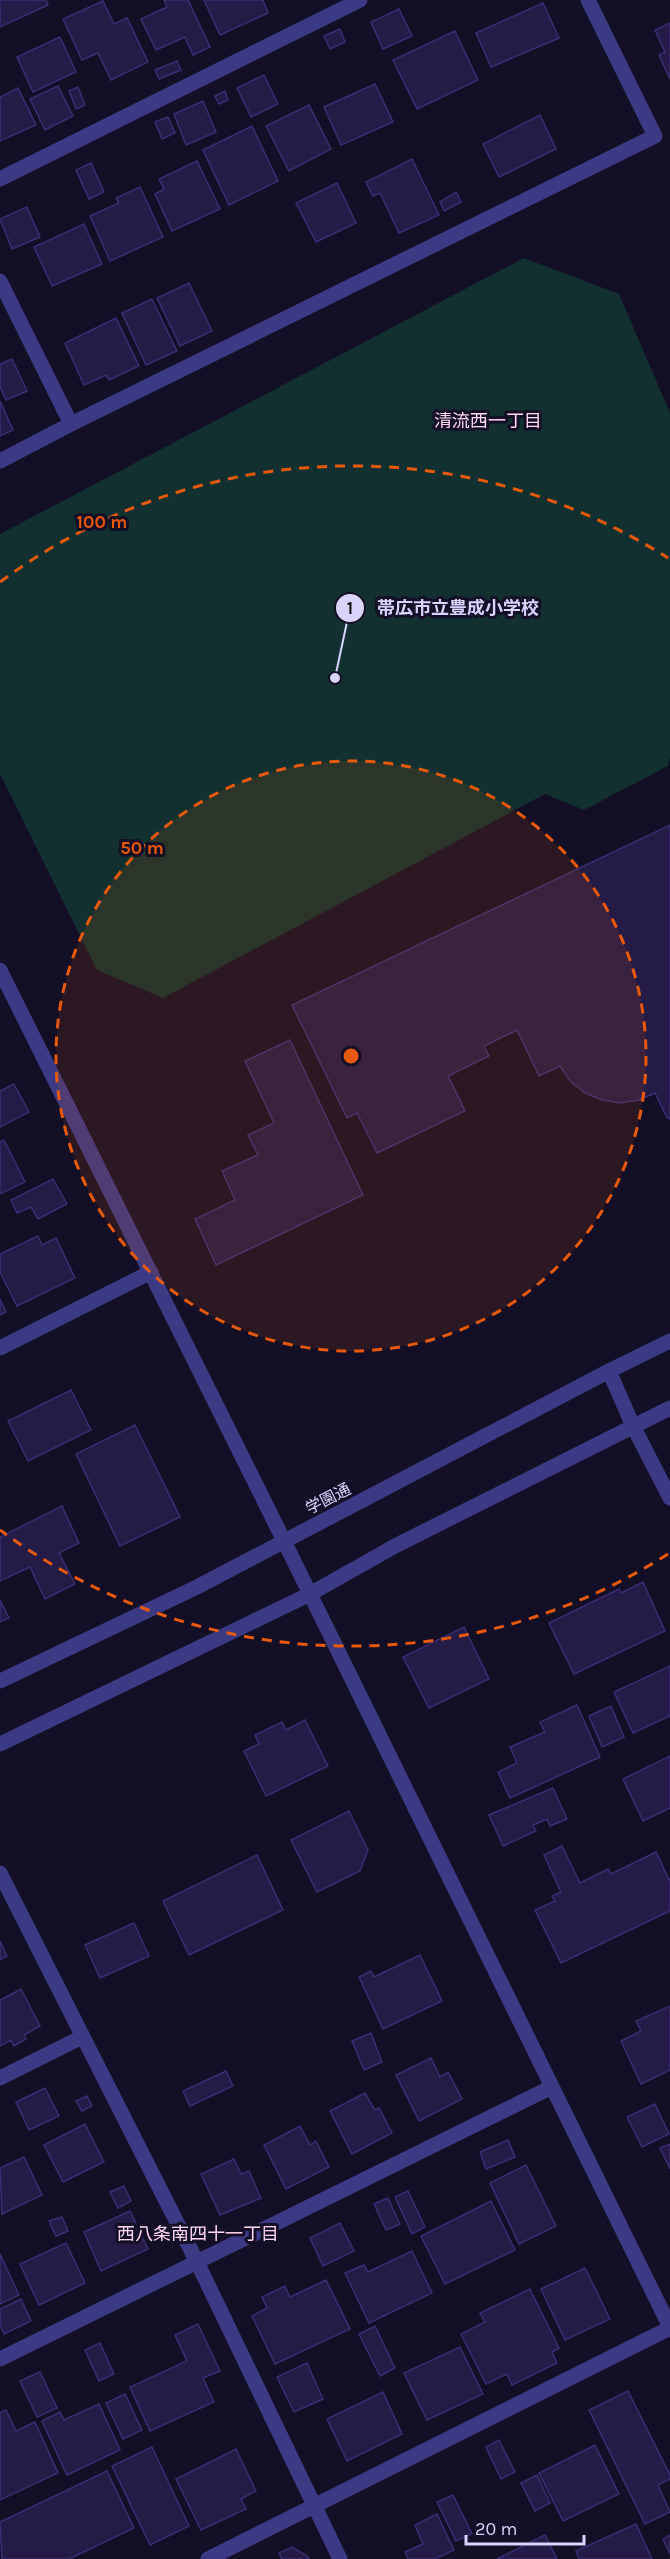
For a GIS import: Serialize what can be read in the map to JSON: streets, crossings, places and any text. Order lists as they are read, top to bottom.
{
  "streets": {
    "street": ["学園通"]
  },
  "districts": ["清流西一丁目", "西八条南四十一丁目"],
  "places": ["帯広市立豊成小学校"],
  "scale_bar": "20 m",
  "rings": ["100 m", "50 m"]
}
